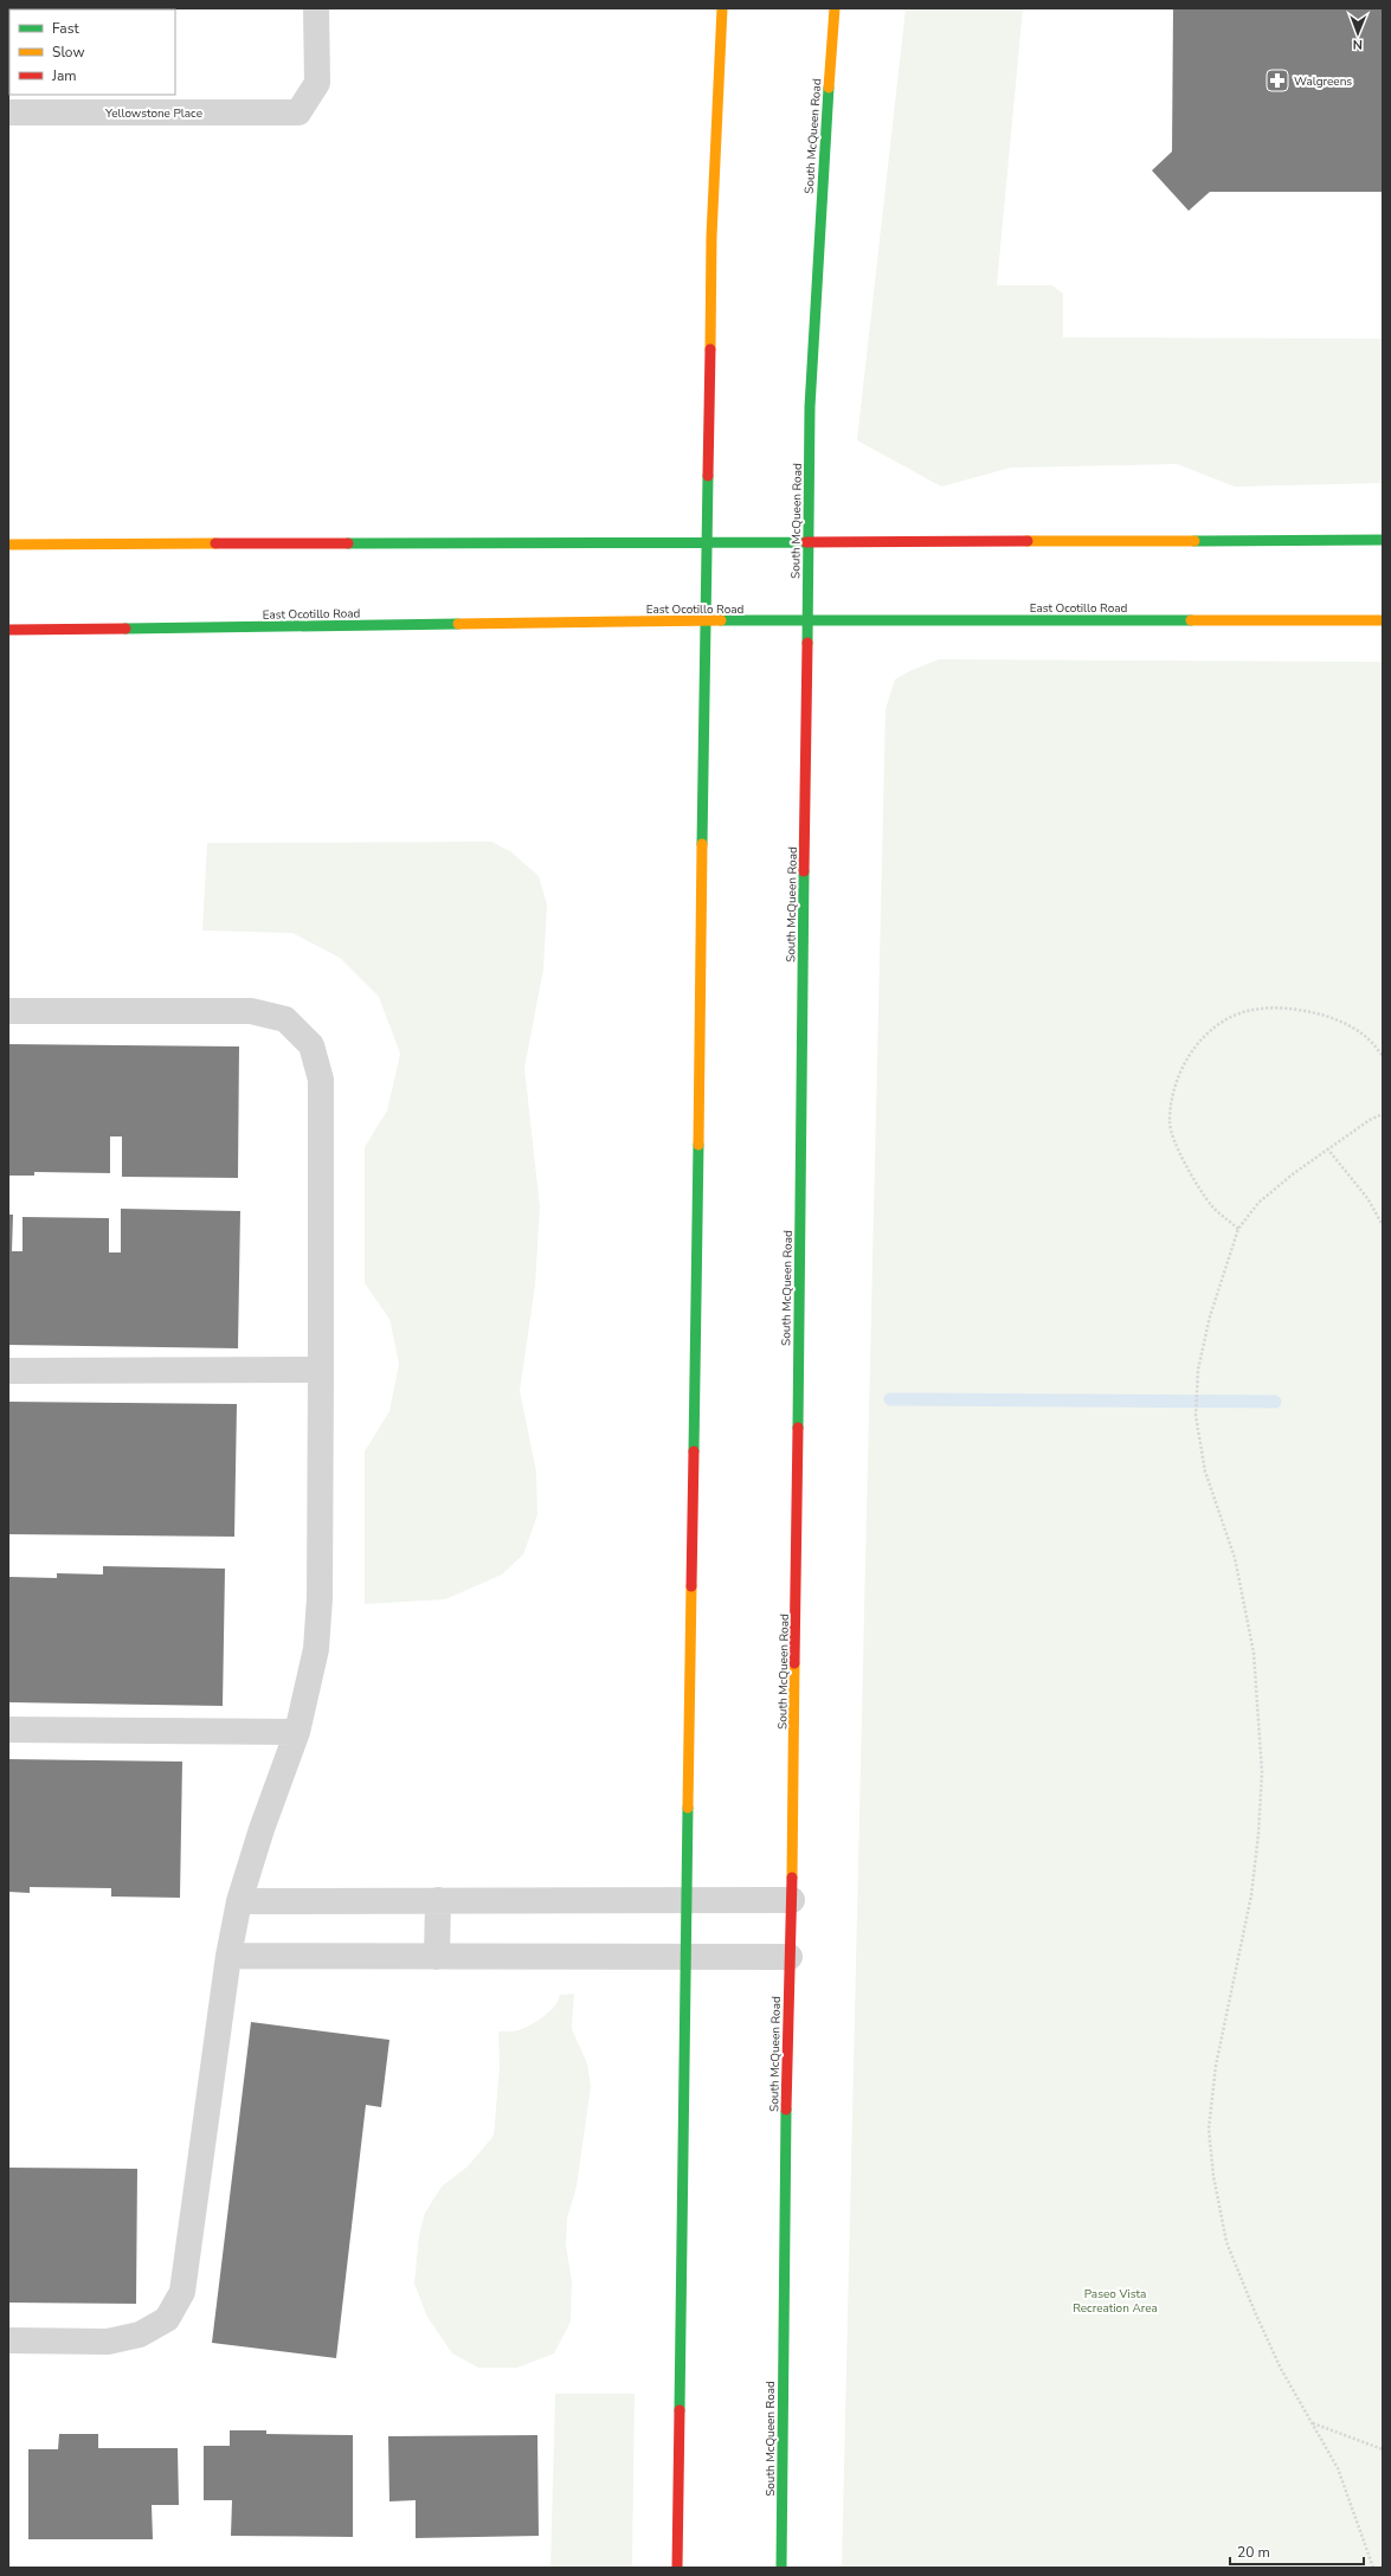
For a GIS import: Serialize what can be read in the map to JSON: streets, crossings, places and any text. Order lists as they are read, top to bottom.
{
  "streets": {
    "main road": ["South McQueen Road", "East Ocotillo Road"],
    "street": ["Yellowstone Place"]
  },
  "crossings": [
    ["South McQueen Road", "East Ocotillo Road"]
  ],
  "parks": ["Paseo Vista Recreation Area"],
  "places": {
    "pharmacy": ["Walgreens"]
  },
  "legend": ["Fast", "Slow", "Jam"],
  "scale_bar": "20 m",
  "north": "bottom"
}
